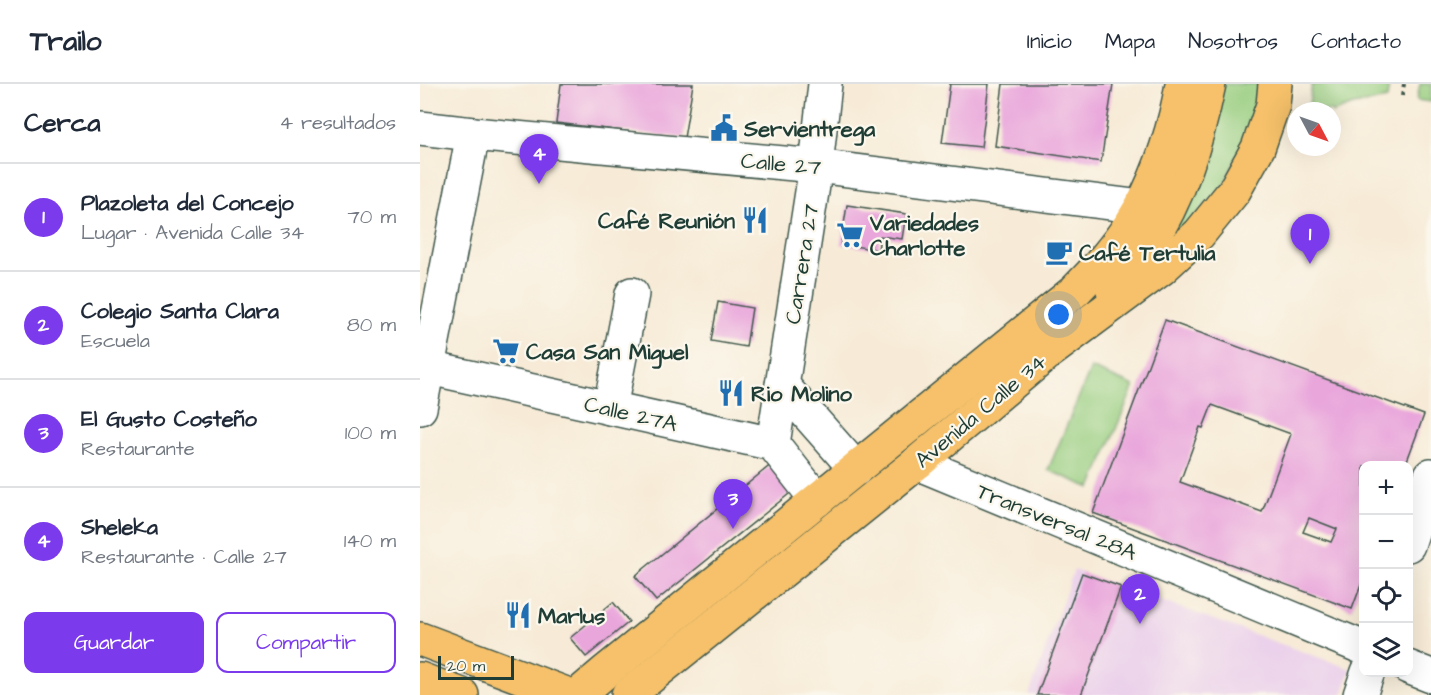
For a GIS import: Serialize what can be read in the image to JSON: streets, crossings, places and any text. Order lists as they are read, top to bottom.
{
  "streets": {
    "main road": ["Avenida Calle 34"],
    "street": [
      "Calle 27",
      "Carrera 27",
      "Calle 27A",
      "Transversal 28A"
    ]
  },
  "crossings": [
    ["Calle 27", "Carrera 27"],
    ["Calle 27", "Avenida Calle 34"],
    ["Carrera 27", "Calle 27A"],
    ["Avenida Calle 34", "Transversal 28A"]
  ],
  "places": {
    "public building": ["Servientrega"],
    "restaurant": ["Café Reunión", "Rio Molino", "Marlus"],
    "supermarket": ["Variedades Charlotte", "Casa San Miguel"],
    "cafe": ["Café Tertulia"]
  },
  "scale_bar": "20 m",
  "north": "bottom right",
  "page": {
    "header": "Trailo",
    "nav": [
      "Inicio",
      "Mapa",
      "Nosotros",
      "Contacto"
    ],
    "heading": ["Cerca", "4 resultados"],
    "pins": [
      "4",
      "1",
      "3",
      "2"
    ],
    "list": [
      {
        "mark": "1",
        "name": "Plazoleta del Concejo",
        "note": "Lugar · Avenida Calle 34",
        "value": "70 m"
      },
      {
        "mark": "2",
        "name": "Colegio Santa Clara",
        "note": "Escuela",
        "value": "80 m"
      },
      {
        "mark": "3",
        "name": "El Gusto Costeño",
        "note": "Restaurante",
        "value": "100 m"
      },
      {
        "mark": "4",
        "name": "Sheleka",
        "note": "Restaurante · Calle 27",
        "value": "140 m"
      }
    ],
    "map_buttons": ["+", "−"],
    "buttons": ["Guardar", "Compartir"],
    "scale": "20 m"
  }
}
